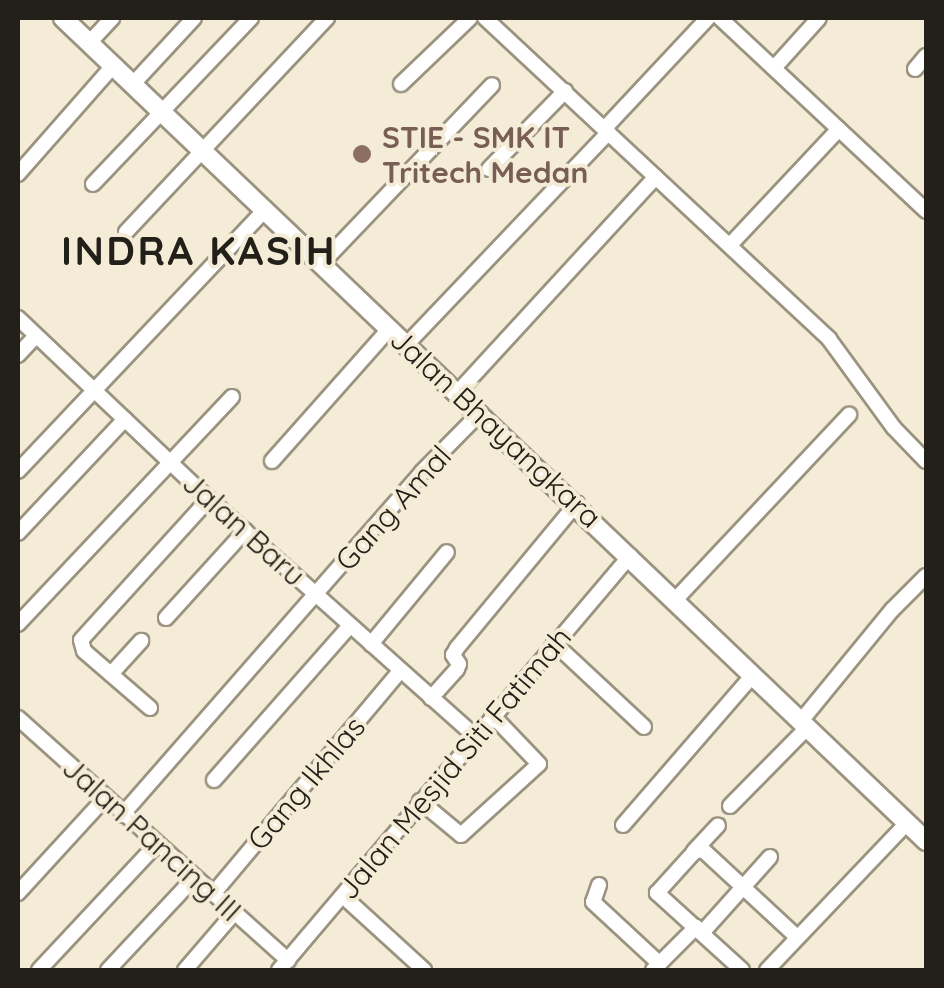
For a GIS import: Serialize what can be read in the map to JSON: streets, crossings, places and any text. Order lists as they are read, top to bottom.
{
  "streets": {
    "main road": ["Jalan Bhayangkara"],
    "street": [
      "Gang Amal",
      "Jalan Baru",
      "Jalan Mesjid Siti Fatimah",
      "Gang Ikhlas",
      "Jalan Pancing III"
    ]
  },
  "crossings": [
    ["Jalan Bhayangkara", "Gang Amal"],
    ["Jalan Bhayangkara", "Jalan Mesjid Siti Fatimah"],
    ["Gang Amal", "Jalan Baru"],
    ["Gang Amal", "Jalan Pancing III"],
    ["Jalan Baru", "Jalan Mesjid Siti Fatimah"],
    ["Jalan Baru", "Gang Ikhlas"],
    ["Jalan Mesjid Siti Fatimah", "Jalan Pancing III"],
    ["Gang Ikhlas", "Jalan Pancing III"]
  ],
  "districts": ["INDRA KASIH"],
  "places": ["STIE - SMK IT Tritech Medan"]
}
